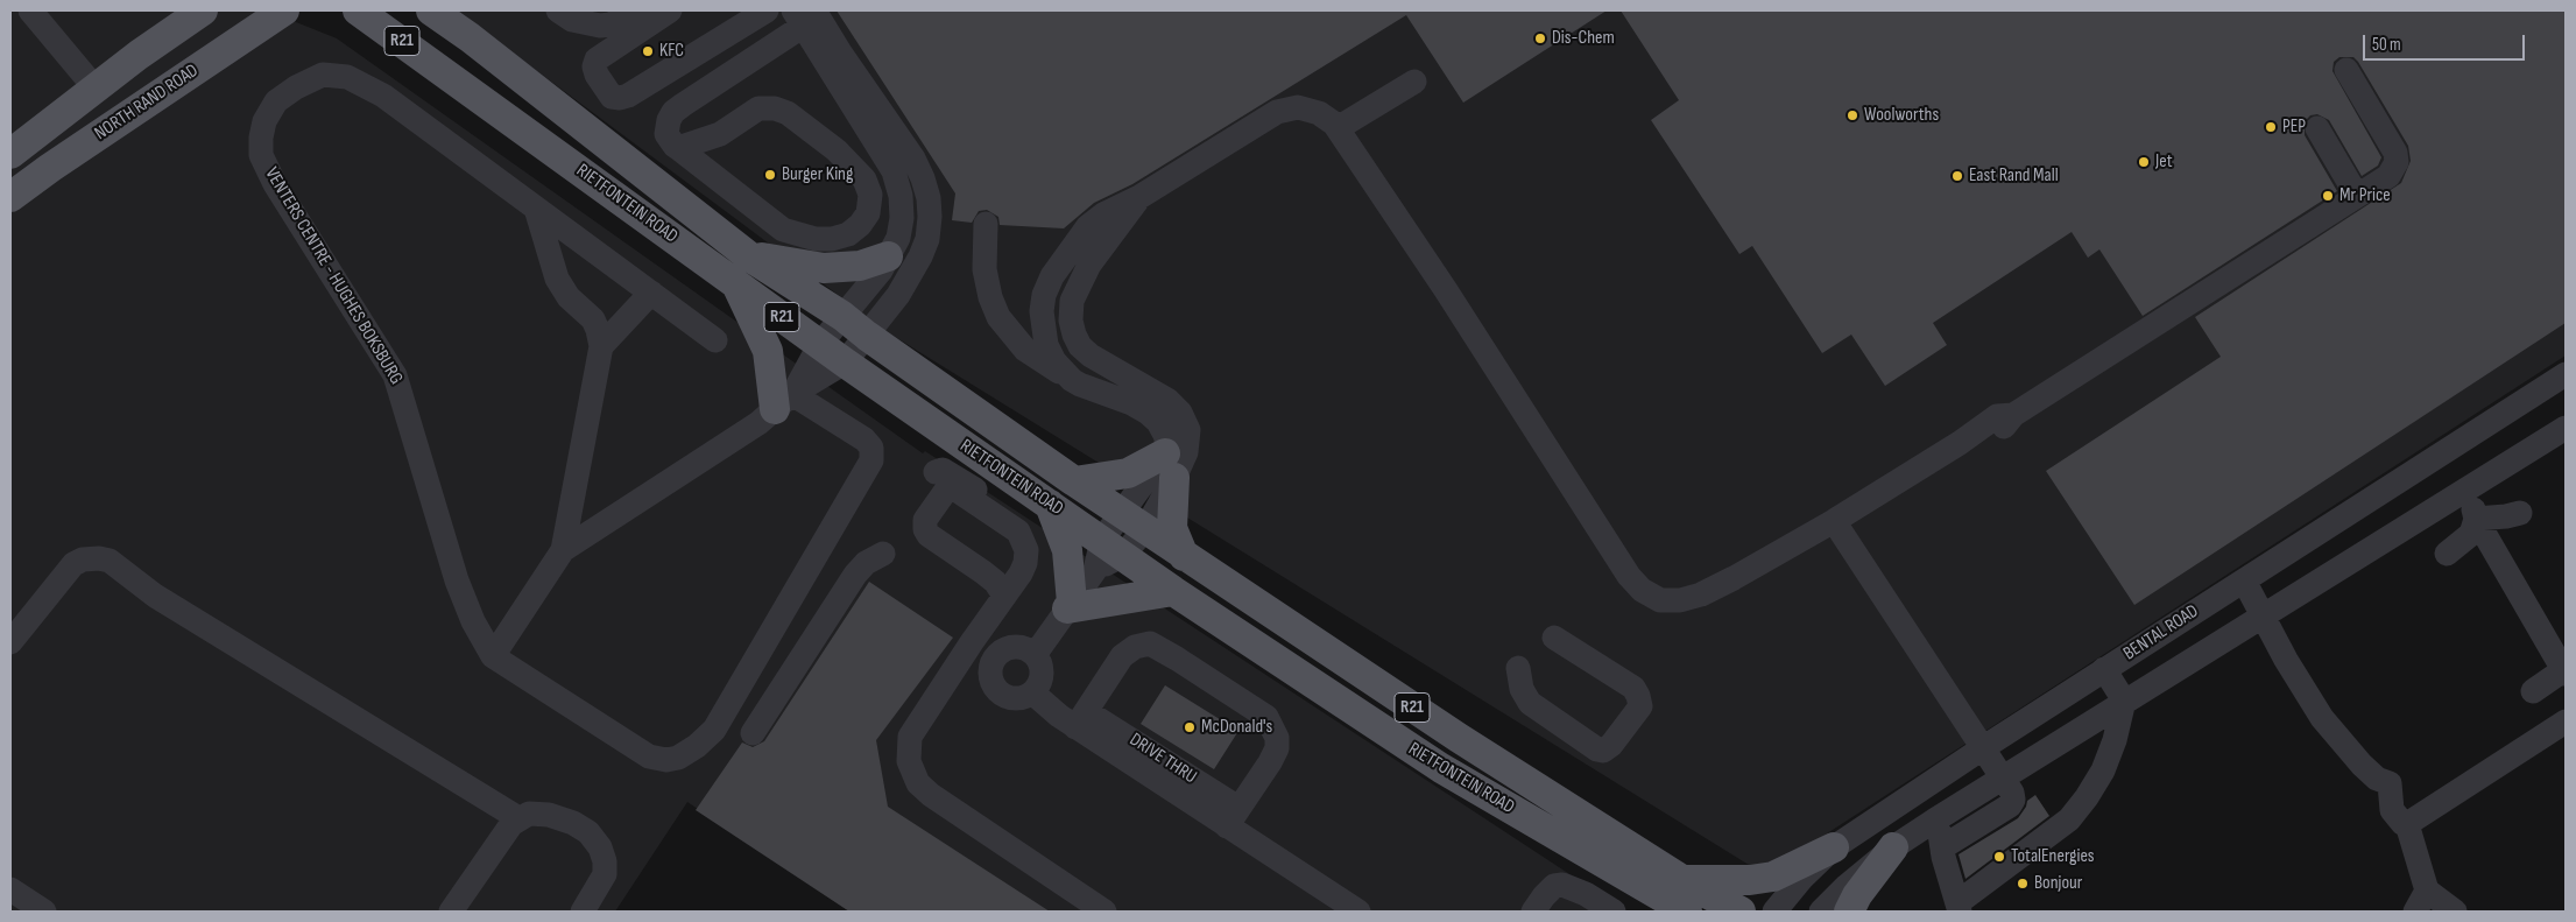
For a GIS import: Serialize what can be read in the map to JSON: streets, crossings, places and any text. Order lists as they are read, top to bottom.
{
  "streets": {
    "main road": ["R21", "NORTH RAND ROAD", "RIETFONTEIN ROAD"],
    "street": ["VENTERS CENTRE - HUGHES BOKSBURG", "BENTAL ROAD", "DRIVE THRU"]
  },
  "places": [
    "Dis-Chem",
    "KFC",
    "Woolworths",
    "PEP",
    "Jet",
    "Burger King",
    "East Rand Mall",
    "Mr Price",
    "McDonald's",
    "TotalEnergies",
    "Bonjour"
  ],
  "scale_bar": "50 m"
}
